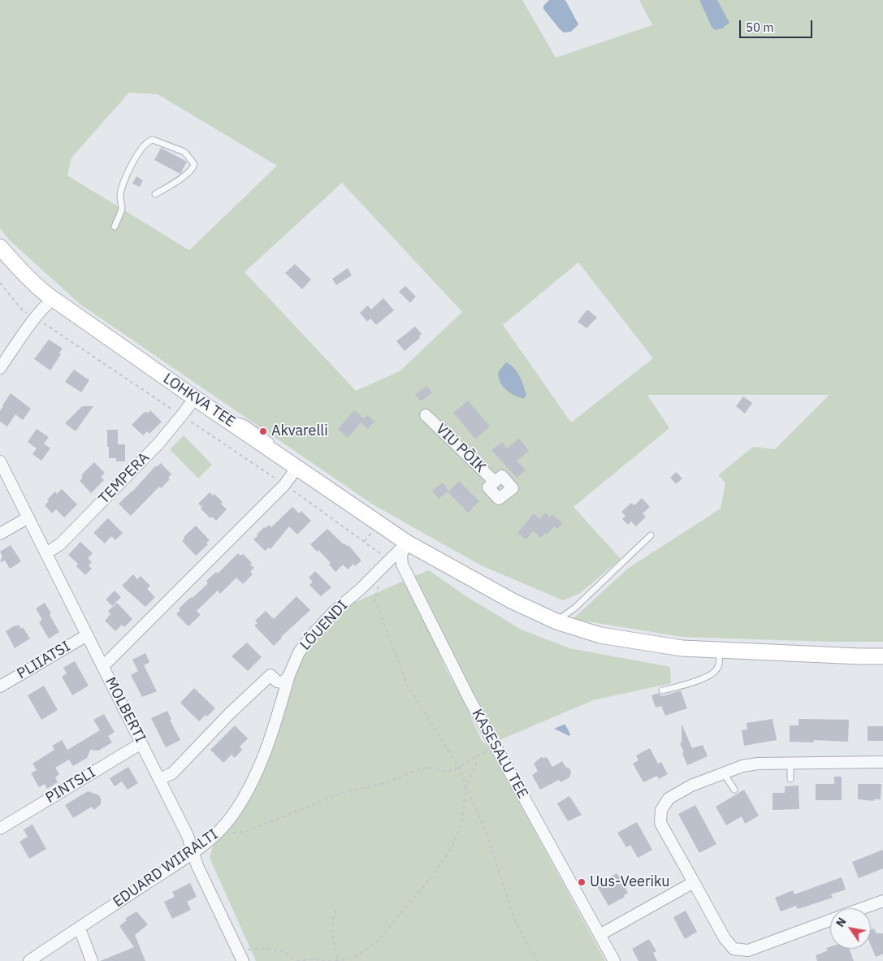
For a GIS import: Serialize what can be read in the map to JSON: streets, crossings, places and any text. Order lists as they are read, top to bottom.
{
  "streets": {
    "street": [
      "LOHKVA TEE",
      "VIU PÕIK",
      "TEMPERA",
      "LÕUENDI",
      "PLIIATSI",
      "MOLBERTI",
      "KASESALU TEE",
      "PINTSLI",
      "EDUARD WIIRALTI"
    ]
  },
  "crossings": [
    ["LOHKVA TEE", "TEMPERA"],
    ["LOHKVA TEE", "LÕUENDI"],
    ["LOHKVA TEE", "KASESALU TEE"],
    ["TEMPERA", "MOLBERTI"],
    ["LÕUENDI", "KASESALU TEE"],
    ["LÕUENDI", "EDUARD WIIRALTI"],
    ["PLIIATSI", "MOLBERTI"],
    ["MOLBERTI", "PINTSLI"],
    ["MOLBERTI", "EDUARD WIIRALTI"]
  ],
  "places": ["Akvarelli", "Uus-Veeriku"],
  "scale_bar": "50 m",
  "north": "top left"
}
